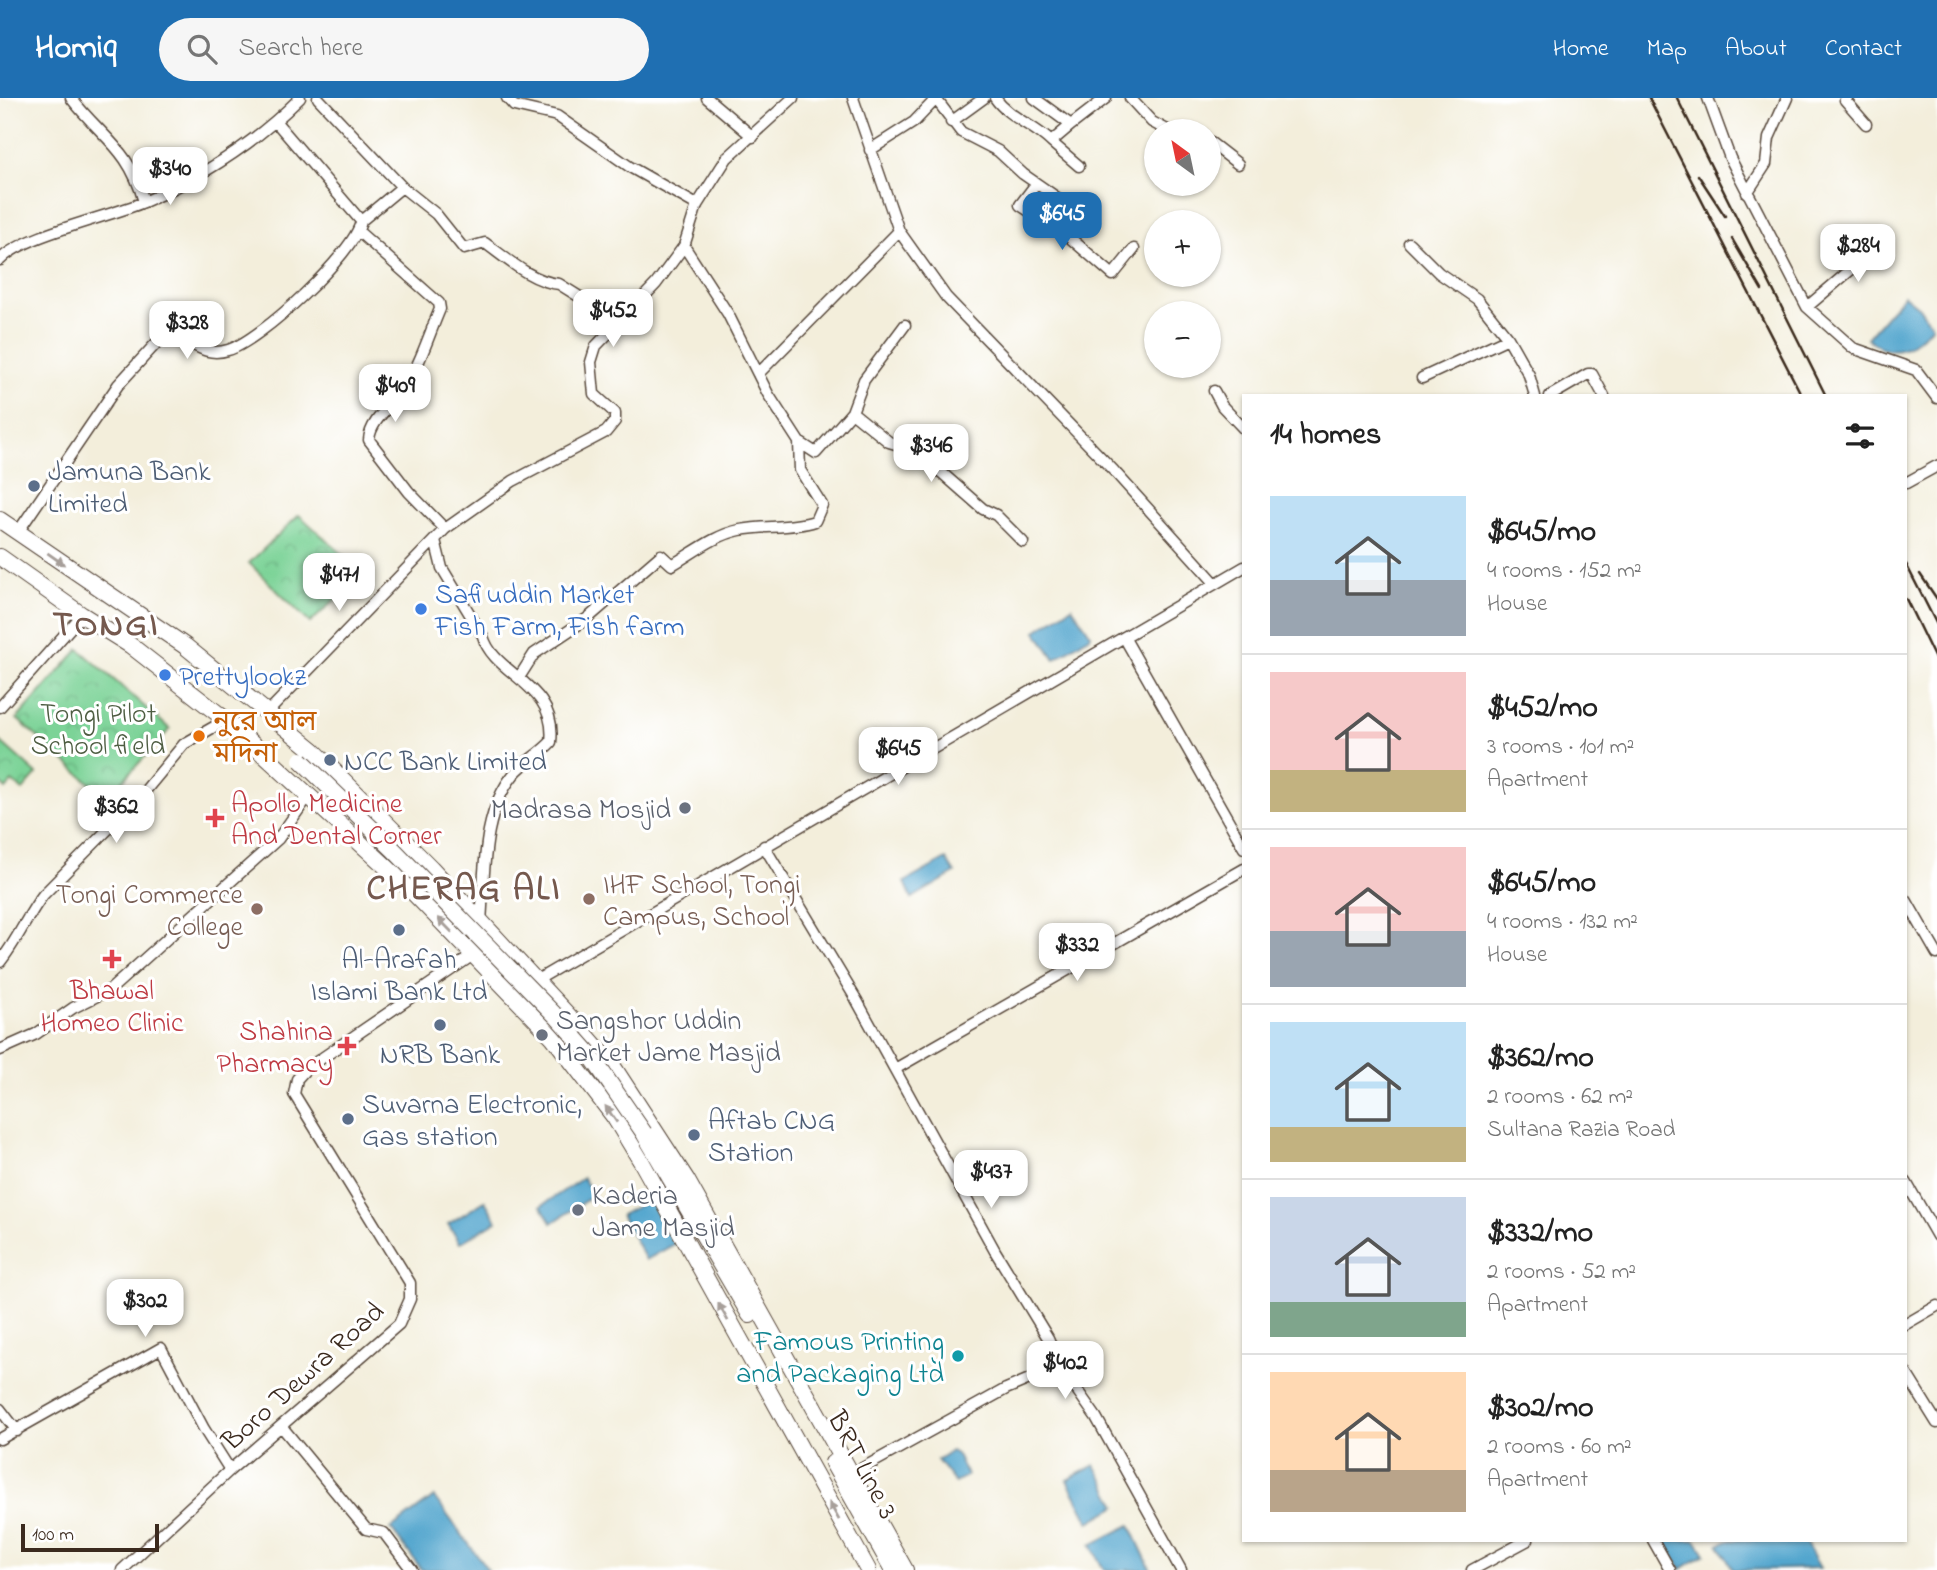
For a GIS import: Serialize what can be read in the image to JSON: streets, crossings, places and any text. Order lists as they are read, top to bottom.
{
  "streets": {
    "highway": ["BRT Line 3"],
    "street": ["Boro Dewra Road"]
  },
  "districts": ["TONGI", "CHERAG ALI"],
  "parks": ["Tongi Pilot School field"],
  "places": {
    "other": [
      "Jamuna Bank Limited",
      "Safiuddin Market Fish Farm, Fish farm",
      "Prettylookz",
      "নুরে আল মদিনা",
      "NCC Bank Limited",
      "Madrasa Mosjid",
      "IHF School, Tongi Campus, School",
      "Tongi Commerce College",
      "Al-Arafah Islami Bank Ltd",
      "NRB Bank",
      "Sangshor Uddin Market Jame Masjid",
      "Suvarna Electronic, Gas station",
      "Aftab CNG Station",
      "Kaderia Jame Masjid",
      "Famous Printing and Packaging Ltd"
    ],
    "health": ["Apollo Medicine And Dental Corner", "Bhawal Homeo Clinic", "Shahina Pharmacy"]
  },
  "scale_bar": "100 m",
  "north": "top left",
  "page": {
    "header": "Homiq",
    "search": "Search here",
    "nav": [
      "Home",
      "Map",
      "About",
      "Contact"
    ],
    "map_buttons": ["+", "−"],
    "price": [
      "$340",
      "$645",
      "$284",
      "$452",
      "$328",
      "$409",
      "$346",
      "$471",
      "$645",
      "$362",
      "$332",
      "$437",
      "$302",
      "$402"
    ],
    "heading": "14 homes",
    "list": [
      {
        "name": "$645/mo",
        "note": "4 rooms · 152 m² · House"
      },
      {
        "name": "$452/mo",
        "note": "3 rooms · 101 m² · Apartment"
      },
      {
        "name": "$645/mo",
        "note": "4 rooms · 132 m² · House"
      },
      {
        "name": "$362/mo",
        "note": "2 rooms · 62 m² · Sultana Razia Road"
      },
      {
        "name": "$332/mo",
        "note": "2 rooms · 52 m² · Apartment"
      },
      {
        "name": "$302/mo",
        "note": "2 rooms · 60 m² · Apartment"
      }
    ],
    "scale": "100 m"
  }
}
